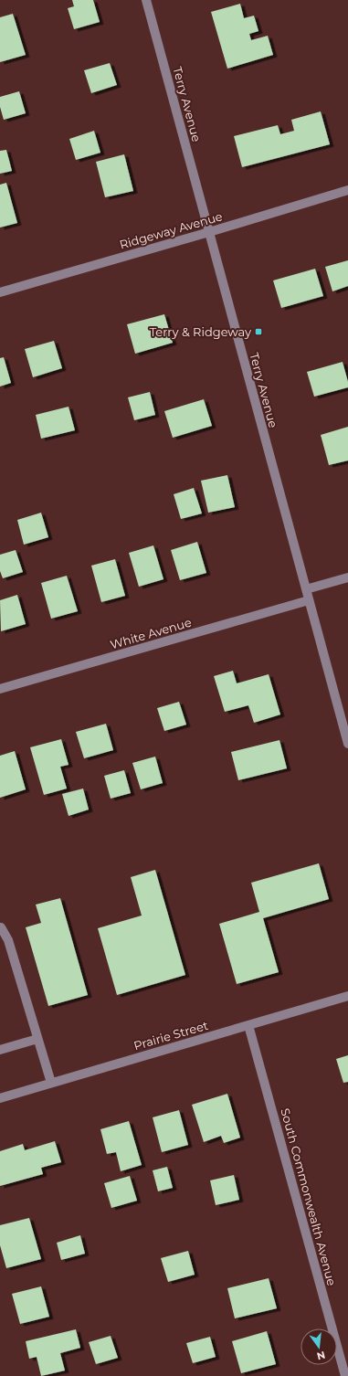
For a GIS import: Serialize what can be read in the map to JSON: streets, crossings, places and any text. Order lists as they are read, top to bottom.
{
  "streets": {
    "street": [
      "Terry Avenue",
      "Ridgeway Avenue",
      "White Avenue",
      "Prairie Street",
      "South Commonwealth Avenue"
    ]
  },
  "crossings": [
    ["Terry Avenue", "Ridgeway Avenue"],
    ["Terry Avenue", "White Avenue"],
    ["Prairie Street", "South Commonwealth Avenue"]
  ],
  "places": {
    "transit": ["Terry & Ridgeway"]
  },
  "north": "bottom"
}
